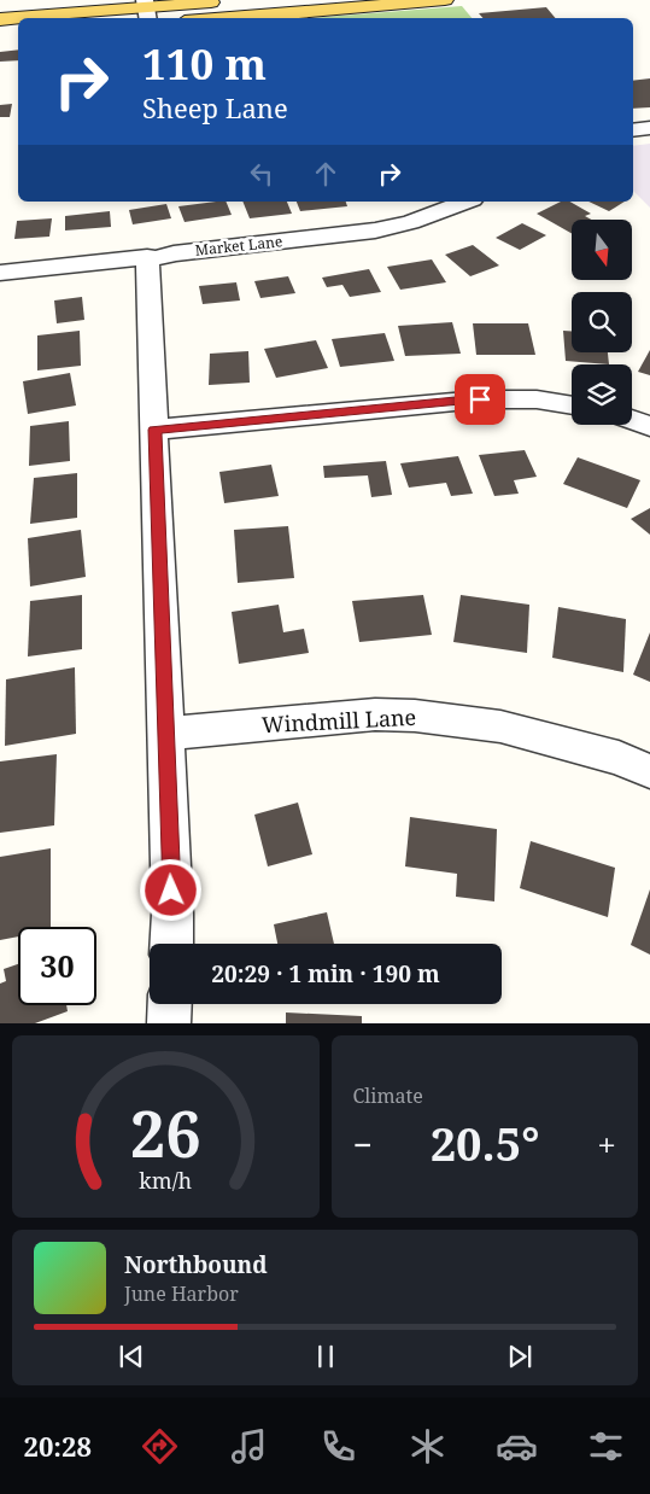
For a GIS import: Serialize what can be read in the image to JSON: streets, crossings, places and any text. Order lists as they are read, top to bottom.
{
  "streets": {
    "street": ["Market Lane", "Windmill Lane"]
  },
  "north": "bottom",
  "page": {
    "turn": ["110 m", "Sheep Lane"],
    "limit": "30",
    "trip": "20:29 · 1 min · 190 m",
    "tile": "Climate",
    "heat": ["−", "20.5°", "+"],
    "song": ["Northbound", "June Harbor"],
    "tabs": "20:28",
    "gauge": ["26", "km/h"]
  }
}
